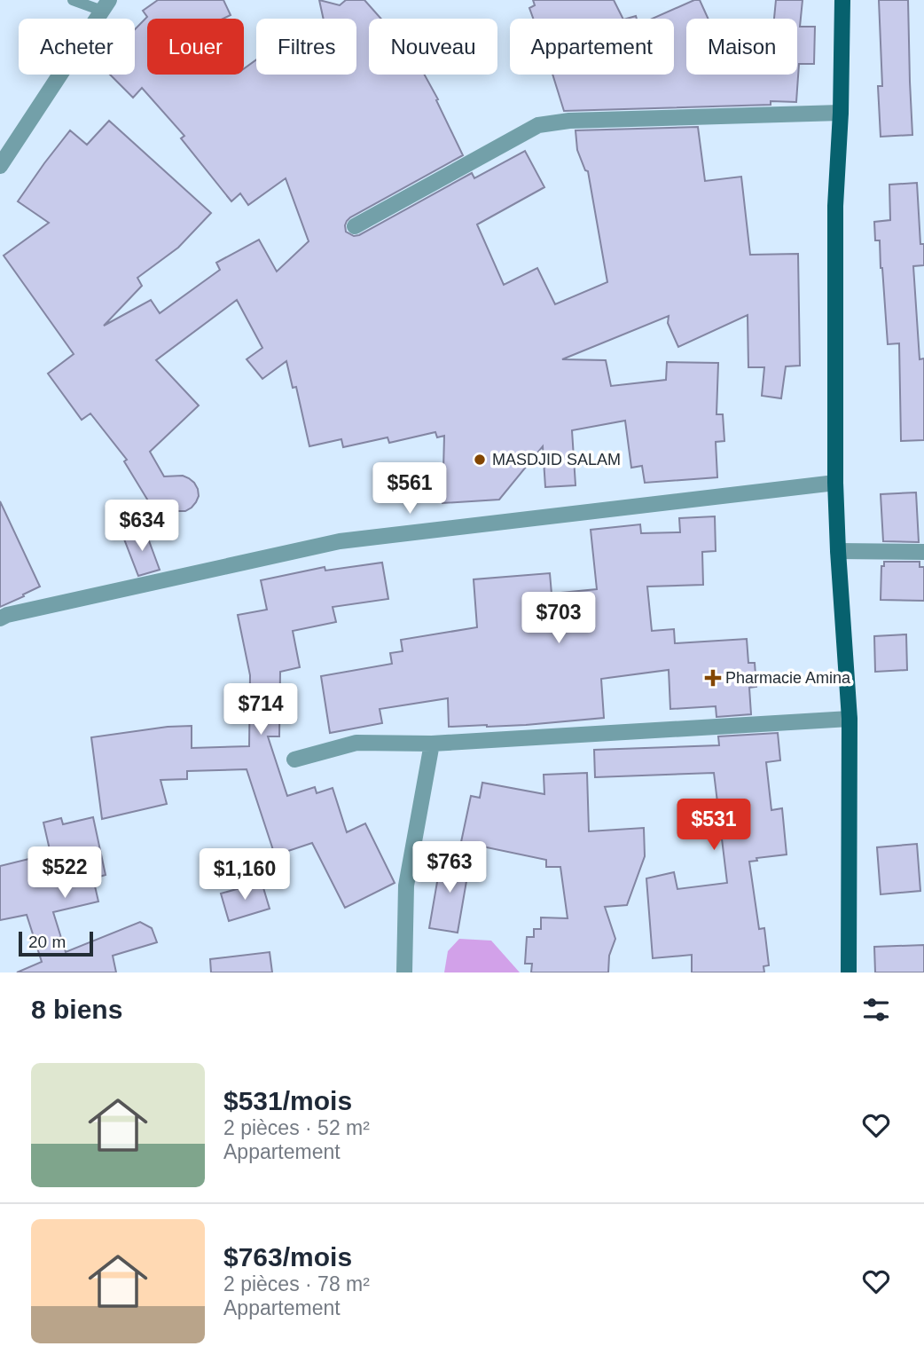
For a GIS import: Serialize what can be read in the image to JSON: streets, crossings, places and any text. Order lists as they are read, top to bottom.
{
  "places": {
    "other": ["MASDJID SALAM"],
    "health": ["Pharmacie Amina"]
  },
  "scale_bar": "20 m",
  "page": {
    "chip": [
      "Acheter",
      "Louer",
      "Filtres",
      "Nouveau",
      "Appartement",
      "Maison"
    ],
    "price": [
      "$561",
      "$634",
      "$703",
      "$714",
      "$531",
      "$763",
      "$522",
      "$1,160"
    ],
    "scale": "20 m",
    "heading": "8 biens",
    "list": [
      {
        "name": "$531/mois",
        "note": "2 pièces · 52 m² · Appartement"
      },
      {
        "name": "$763/mois",
        "note": "2 pièces · 78 m² · Appartement"
      }
    ]
  }
}
